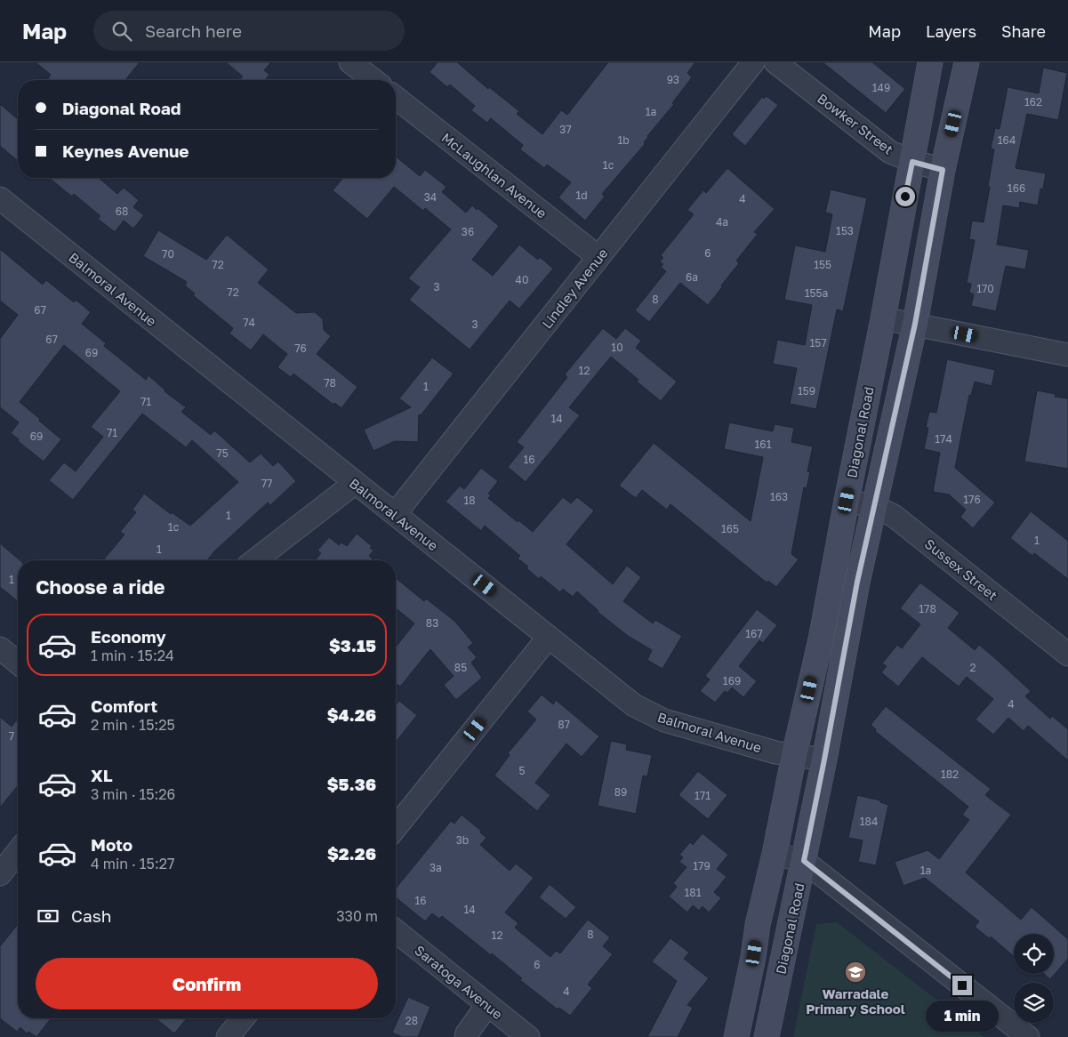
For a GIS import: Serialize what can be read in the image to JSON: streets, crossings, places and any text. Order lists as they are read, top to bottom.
{
  "streets": {
    "main road": ["Diagonal Road"],
    "street": [
      "Bowker Street",
      "McLaughlan Avenue",
      "Lindley Avenue",
      "Balmoral Avenue",
      "Sussex Street",
      "Saratoga Avenue"
    ]
  },
  "crossings": [
    ["Bowker Street", "Diagonal Road"],
    ["McLaughlan Avenue", "Lindley Avenue"],
    ["Lindley Avenue", "Balmoral Avenue"],
    ["Balmoral Avenue", "Diagonal Road"],
    ["Diagonal Road", "Sussex Street"]
  ],
  "places": {
    "school or university": ["Warradale Primary School"]
  },
  "house_numbers": [
    "93",
    "149",
    "162",
    "1a",
    "37",
    "1b",
    "164",
    "1c",
    "166",
    "1d",
    "34",
    "4",
    "68",
    "4a",
    "153",
    "36",
    "6",
    "70",
    "72",
    "155",
    "6a",
    "40",
    "3",
    "170",
    "72",
    "155a",
    "8",
    "67",
    "74",
    "3",
    "67",
    "157",
    "10",
    "76",
    "69",
    "12",
    "78",
    "1",
    "159",
    "71",
    "14",
    "71",
    "69",
    "174",
    "161",
    "75",
    "16",
    "77",
    "163",
    "176",
    "18",
    "1",
    "1c",
    "165",
    "1",
    "1",
    "1",
    "178",
    "83",
    "167",
    "85",
    "2",
    "169",
    "4",
    "87",
    "7",
    "5",
    "182",
    "89",
    "171",
    "184",
    "3b",
    "179",
    "3a",
    "1a",
    "181",
    "16",
    "14",
    "8",
    "12",
    "6",
    "4",
    "28"
  ],
  "page": {
    "header": "Map",
    "search": "Search here",
    "nav": ["Map", "Layers", "Share"],
    "banner": ["Diagonal Road", "Keynes Avenue"],
    "heading": "Choose a ride",
    "list": [
      {
        "name": "Economy",
        "note": "1 min · 15:24",
        "value": "$3.15"
      },
      {
        "name": "Comfort",
        "note": "2 min · 15:25",
        "value": "$4.26"
      },
      {
        "name": "XL",
        "note": "3 min · 15:26",
        "value": "$5.36"
      },
      {
        "name": "Moto",
        "note": "4 min · 15:27",
        "value": "$2.26"
      }
    ],
    "pay": ["Cash", "330 m"],
    "buttons": "Confirm",
    "bubble": "1 min"
  }
}
